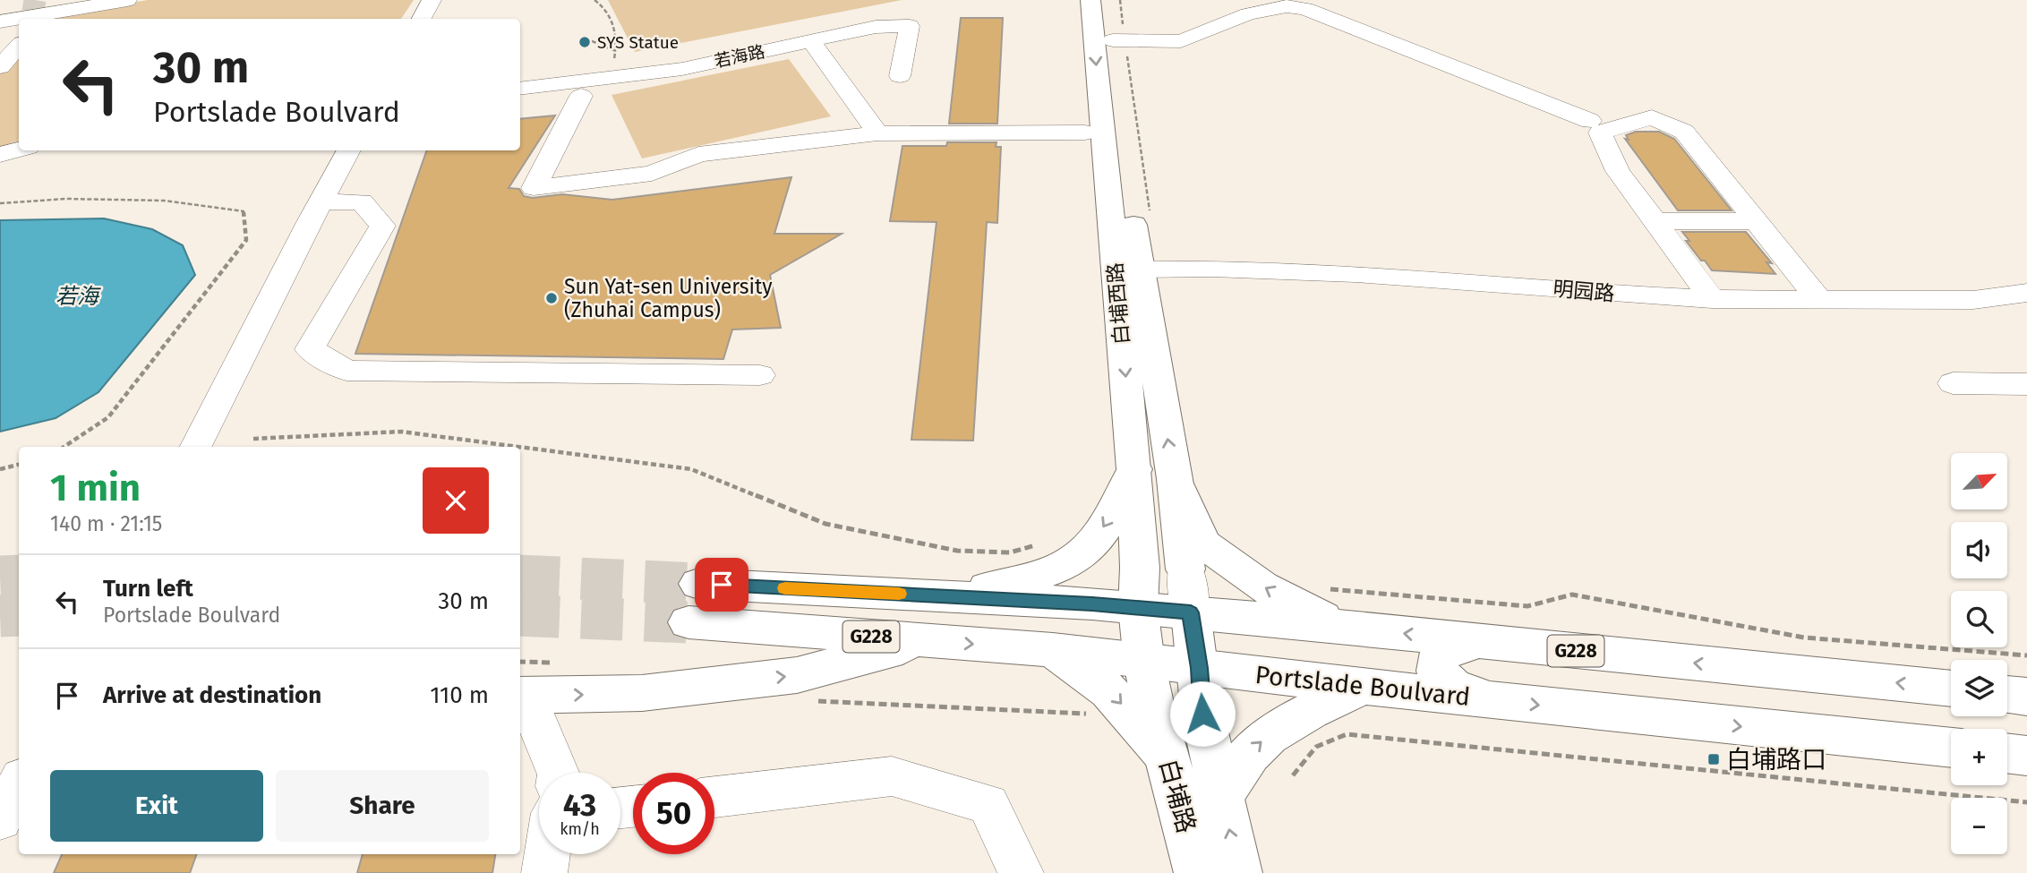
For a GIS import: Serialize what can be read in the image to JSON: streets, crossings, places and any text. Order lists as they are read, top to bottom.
{
  "streets": {
    "main road": [
      "白埔西路",
      "G228",
      "Portslade Boulvard",
      "白埔路"
    ],
    "street": ["若海路", "明园路"]
  },
  "crossings": [
    ["明园路", "白埔西路"],
    ["白埔西路", "G228"],
    ["白埔西路", "白埔路"],
    ["G228", "白埔路"],
    ["Portslade Boulvard", "白埔路"]
  ],
  "water": ["若海"],
  "places": {
    "other": ["SYS Statue", "Sun Yat-sen University (Zhuhai Campus)"],
    "transit": ["白埔路口"]
  },
  "north": "top right",
  "page": {
    "turn": ["30 m", "Portslade Boulvard"],
    "heading": ["1 min", "140 m · 21:15"],
    "map_buttons": ["+", "−"],
    "list": [
      {
        "name": "Turn left",
        "note": "Portslade Boulvard",
        "value": "30 m"
      },
      {
        "name": "Arrive at destination",
        "value": "110 m"
      }
    ],
    "buttons": ["Exit", "Share"],
    "speed": "43 km/h",
    "limit": "50"
  }
}
